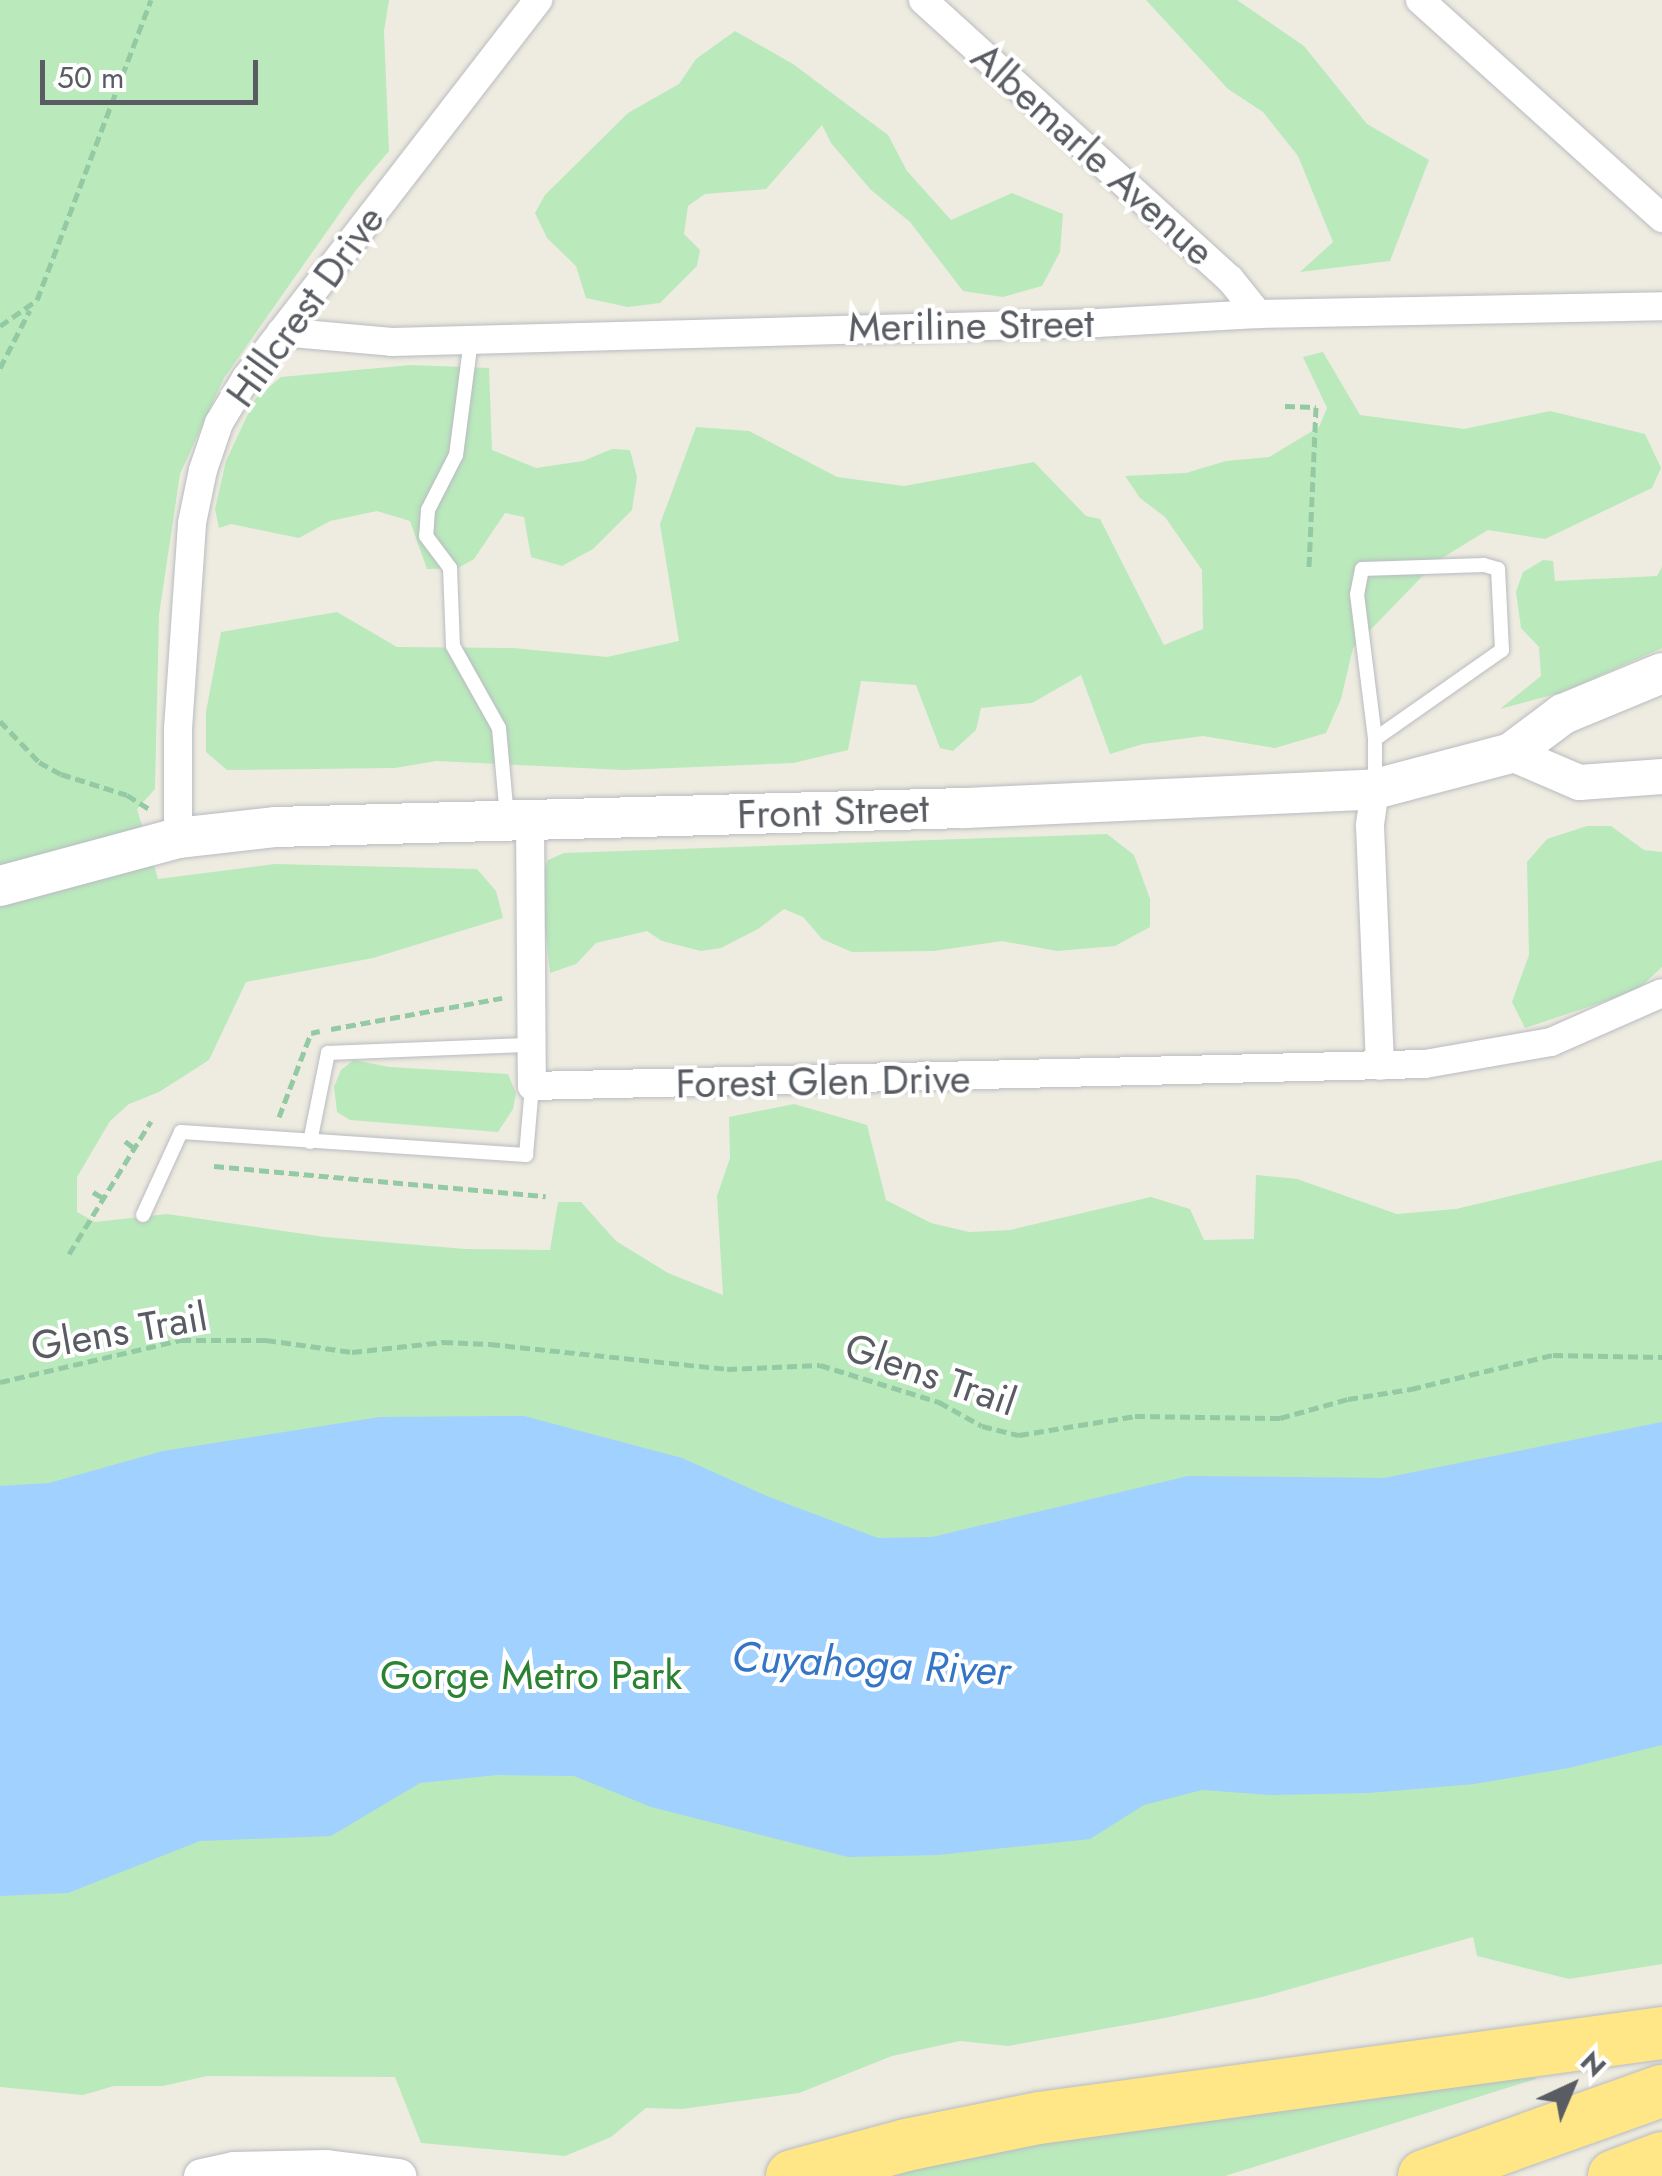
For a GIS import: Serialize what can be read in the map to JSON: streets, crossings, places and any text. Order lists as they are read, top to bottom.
{
  "streets": {
    "main road": ["Front Street"],
    "street": [
      "Albemarle Avenue",
      "Hillcrest Drive",
      "Meriline Street",
      "Forest Glen Drive"
    ],
    "path": ["Glens Trail"]
  },
  "crossings": [
    ["Albemarle Avenue", "Meriline Street"],
    ["Hillcrest Drive", "Meriline Street"],
    ["Hillcrest Drive", "Front Street"]
  ],
  "water": ["Cuyahoga River"],
  "parks": ["Gorge Metro Park"],
  "scale_bar": "50 m",
  "north": "top right"
}
